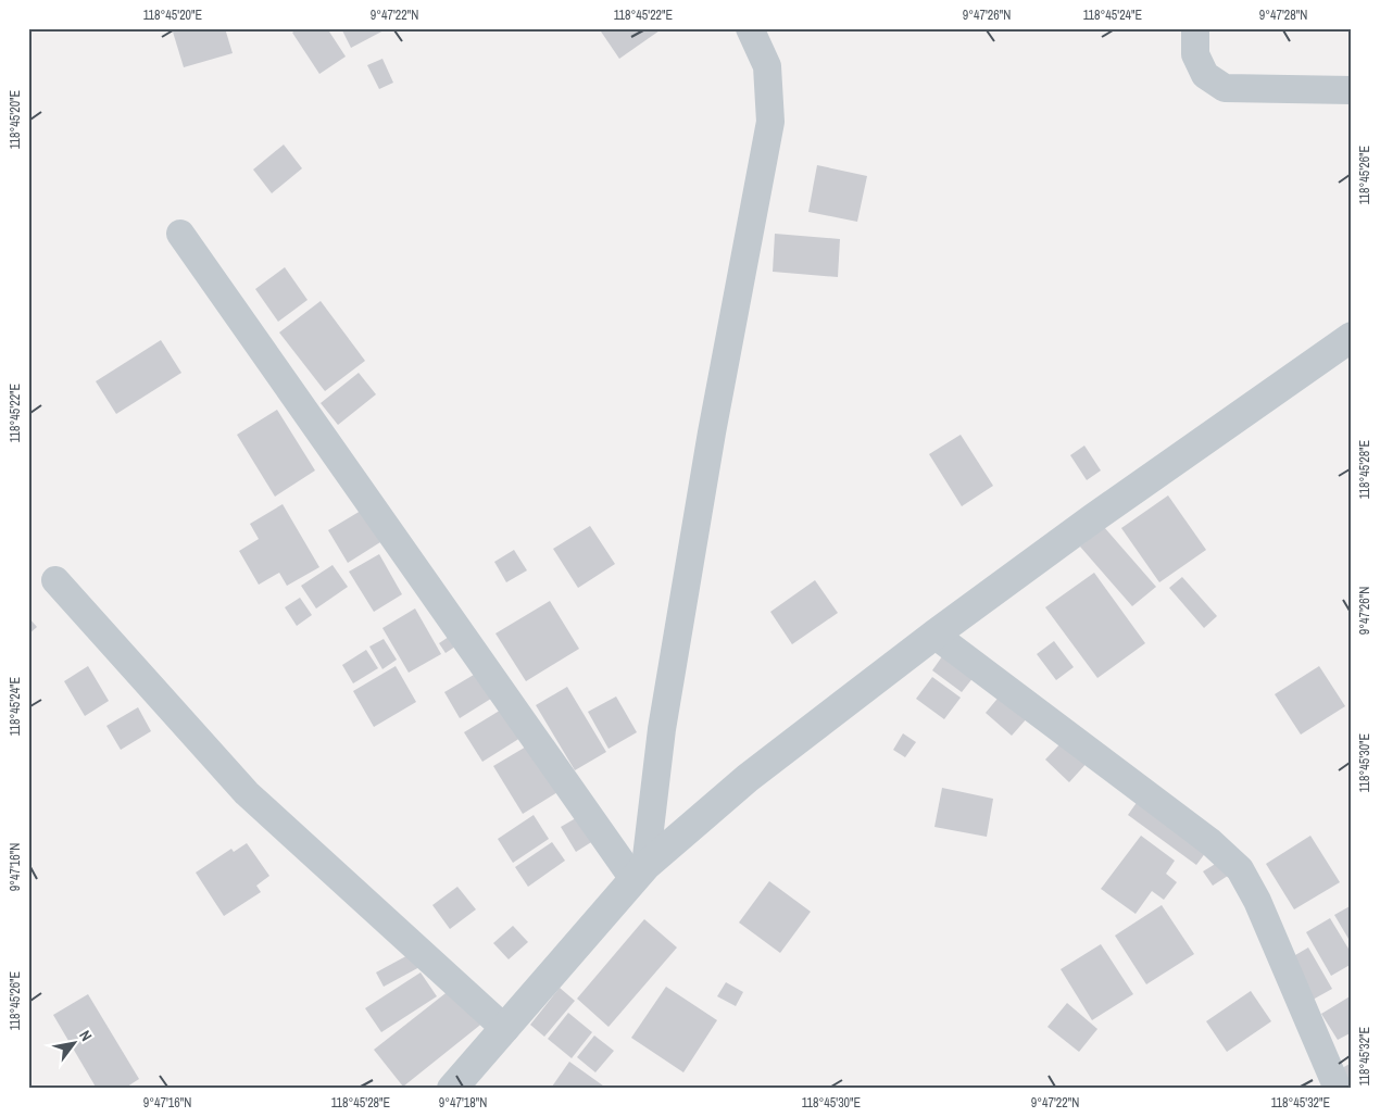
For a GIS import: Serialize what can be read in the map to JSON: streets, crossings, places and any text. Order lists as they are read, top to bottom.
{
  "north": "top right",
  "coordinates": [
    "118°45'20\"E",
    "9°47'22\"N",
    "118°45'22\"E",
    "9°47'26\"N",
    "118°45'24\"E",
    "9°47'28\"N",
    "118°45'26\"E",
    "118°45'28\"E",
    "118°45'30\"E",
    "9°47'16\"N",
    "118°45'32\"E",
    "9°47'18\"N"
  ]
}
